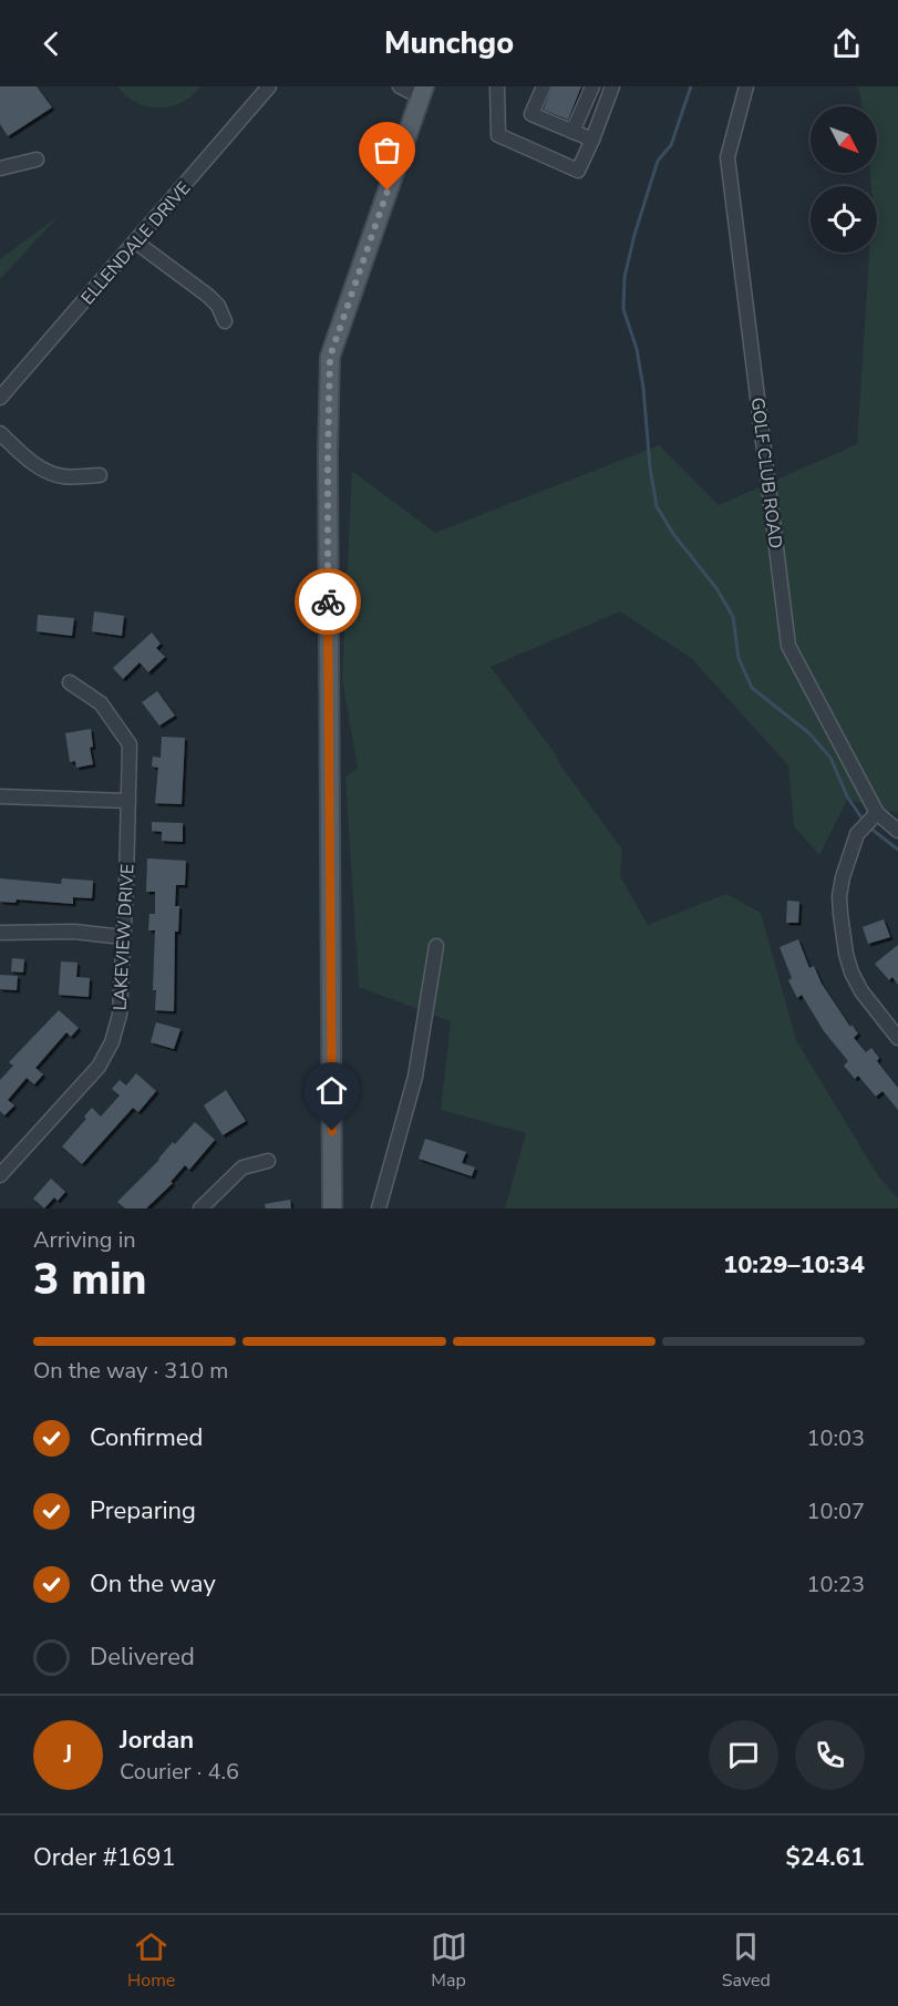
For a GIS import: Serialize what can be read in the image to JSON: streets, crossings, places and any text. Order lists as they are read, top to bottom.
{
  "streets": {
    "street": ["ELLENDALE DRIVE", "GOLF CLUB ROAD", "LAKEVIEW DRIVE"]
  },
  "north": "bottom right",
  "page": {
    "header": "Munchgo",
    "heading": ["3 min", "Arriving in", "10:29–10:34"],
    "panel": [
      "Jordan",
      "Courier · 4.6",
      "Order #1691",
      "$24.61"
    ],
    "bar": "On the way · 310 m",
    "list": [
      ["Confirmed", "10:03"],
      ["Preparing", "10:07"],
      ["On the way", "10:23"],
      "Delivered"
    ],
    "round": "J",
    "tabs": ["Home", "Map", "Saved"]
  }
}
